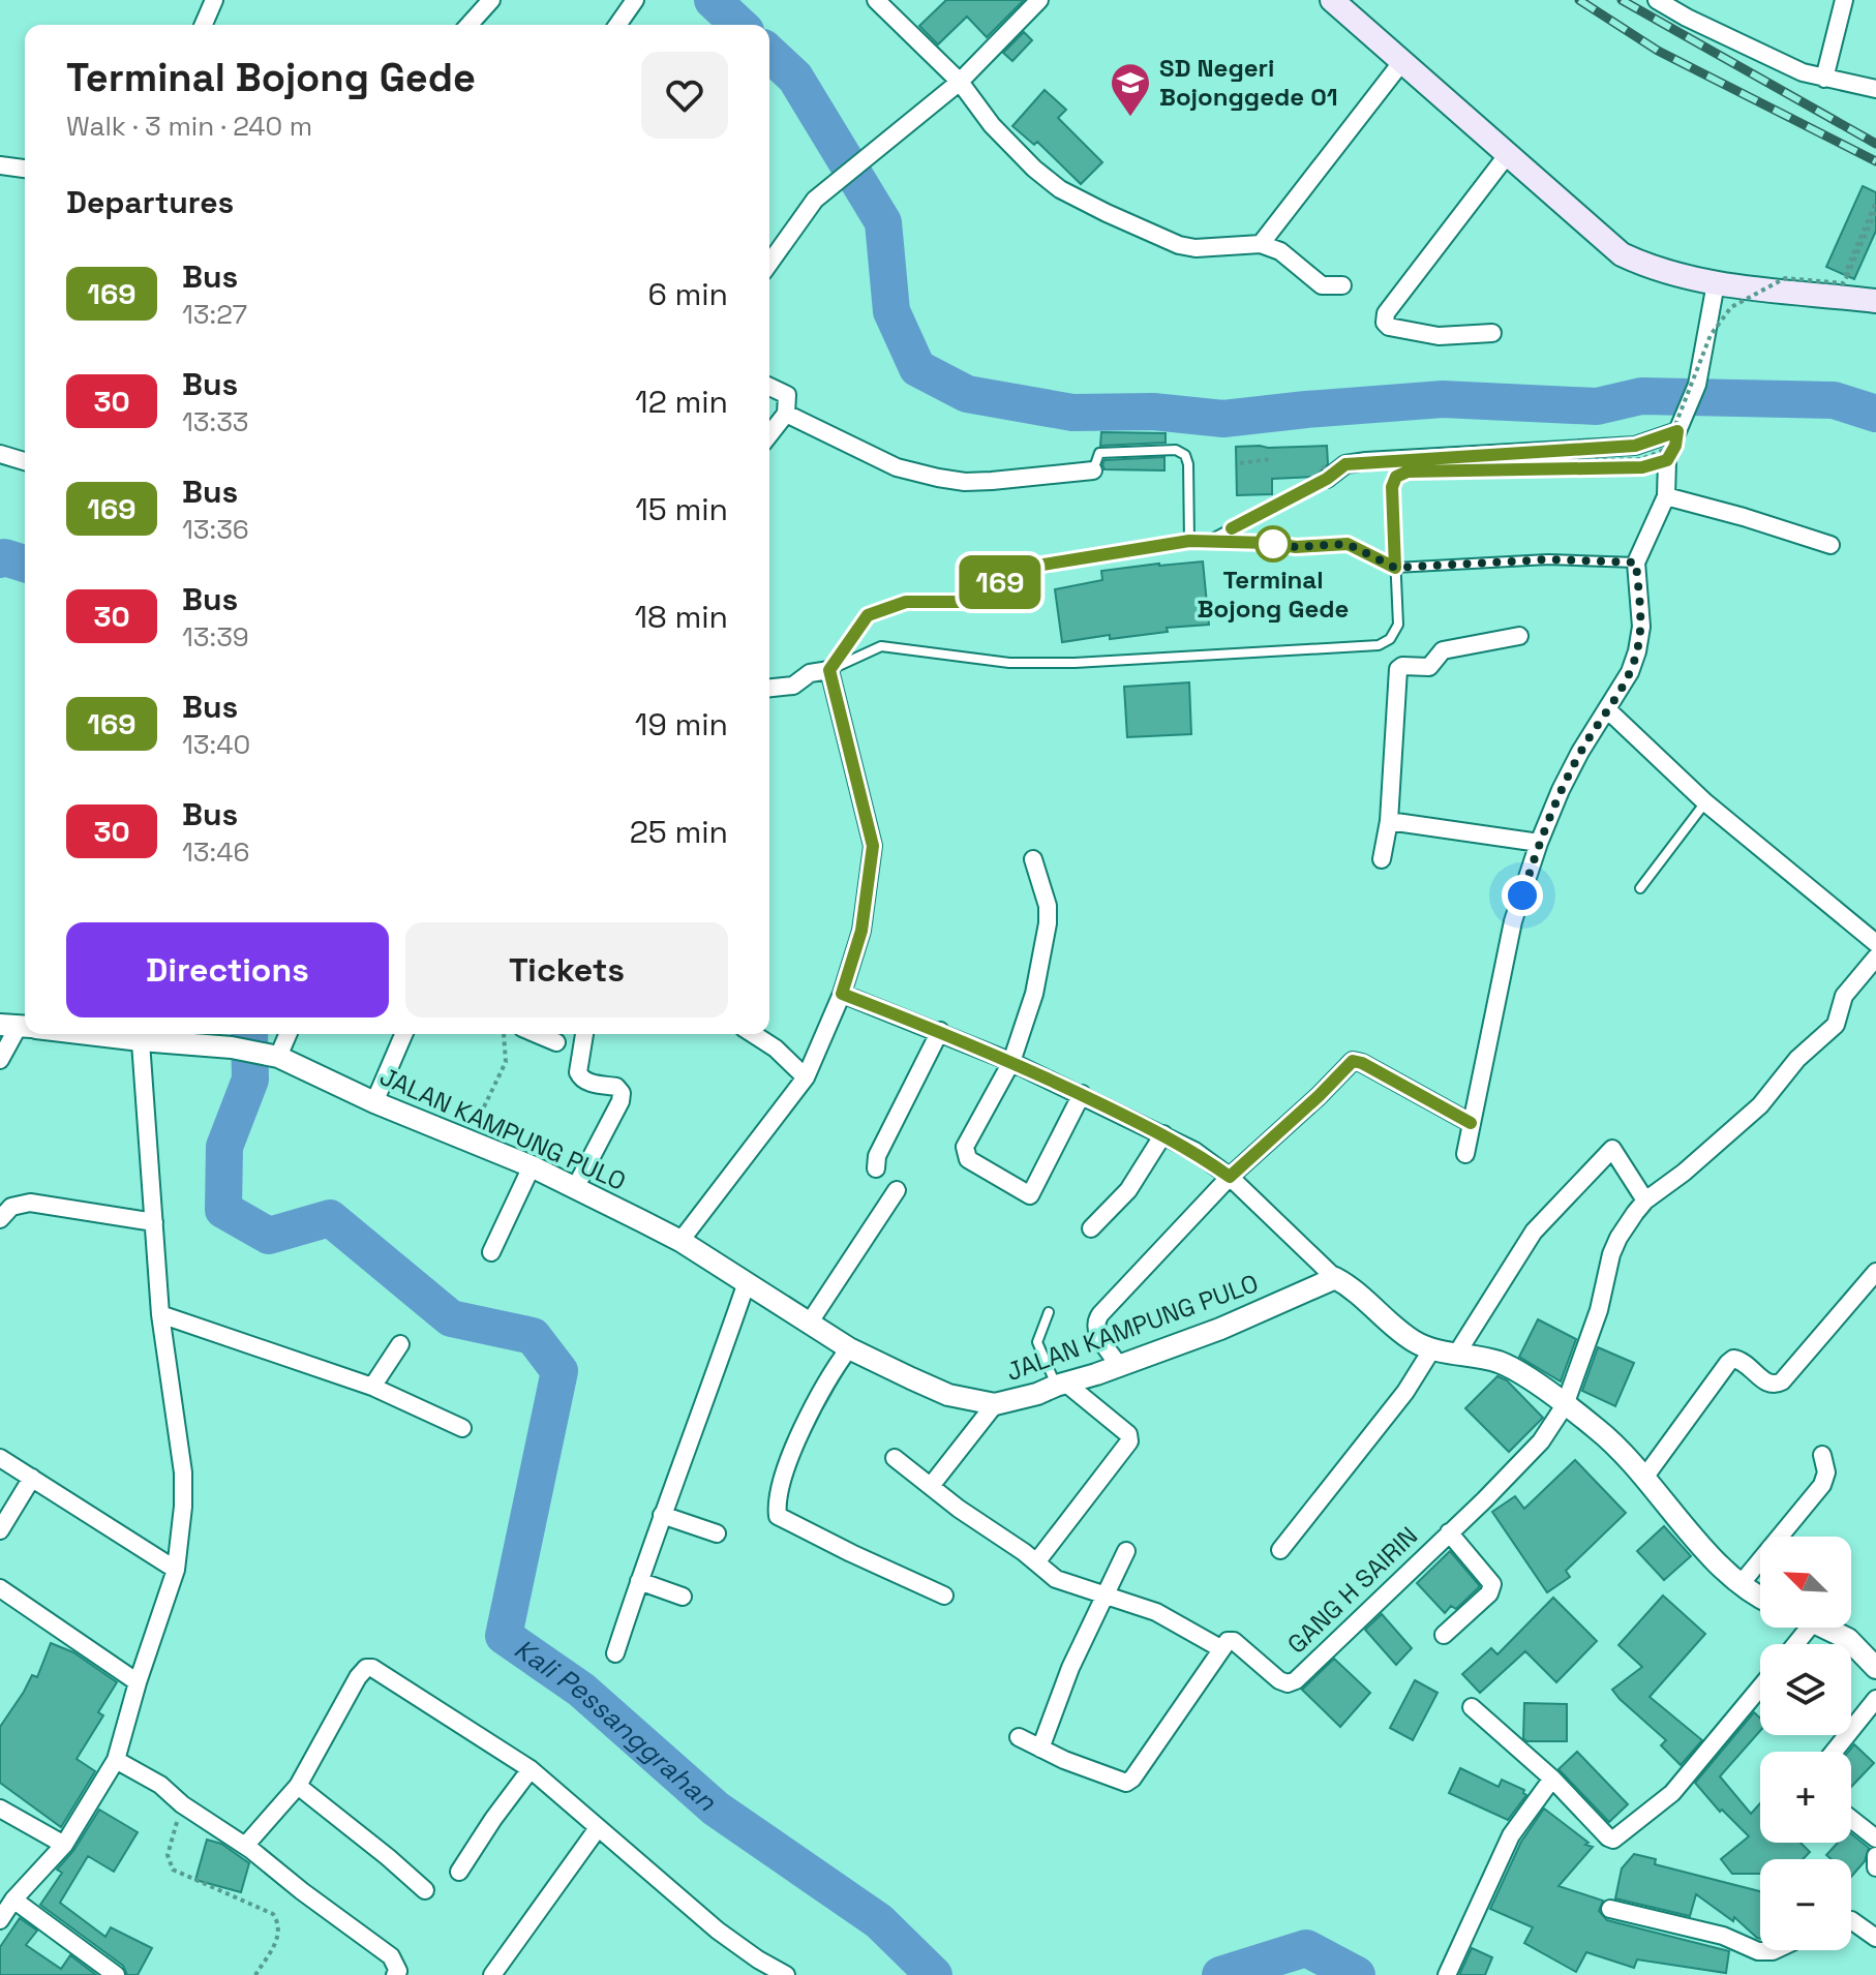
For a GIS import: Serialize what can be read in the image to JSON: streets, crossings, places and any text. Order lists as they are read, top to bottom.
{
  "streets": {
    "street": ["JALAN KAMPUNG PULO", "GANG H SAIRIN"]
  },
  "water": ["Kali Pessanggrahan"],
  "places": {
    "school or university": ["SD Negeri Bojonggede 01"],
    "other": ["Terminal Bojong Gede"]
  },
  "lines": ["bus line 169"],
  "north": "top left",
  "page": {
    "on_map": "169",
    "heading": [
      ["Terminal Bojong Gede", "Walk · 3 min · 240 m"],
      "Departures"
    ],
    "list": [
      {
        "mark": "169",
        "name": "Bus",
        "note": "13:27",
        "value": "6 min"
      },
      {
        "mark": "30",
        "name": "Bus",
        "note": "13:33",
        "value": "12 min"
      },
      {
        "mark": "169",
        "name": "Bus",
        "note": "13:36",
        "value": "15 min"
      },
      {
        "mark": "30",
        "name": "Bus",
        "note": "13:39",
        "value": "18 min"
      },
      {
        "mark": "169",
        "name": "Bus",
        "note": "13:40",
        "value": "19 min"
      },
      {
        "mark": "30",
        "name": "Bus",
        "note": "13:46",
        "value": "25 min"
      }
    ],
    "buttons": ["Directions", "Tickets"],
    "map_buttons": ["+", "−"]
  }
}
